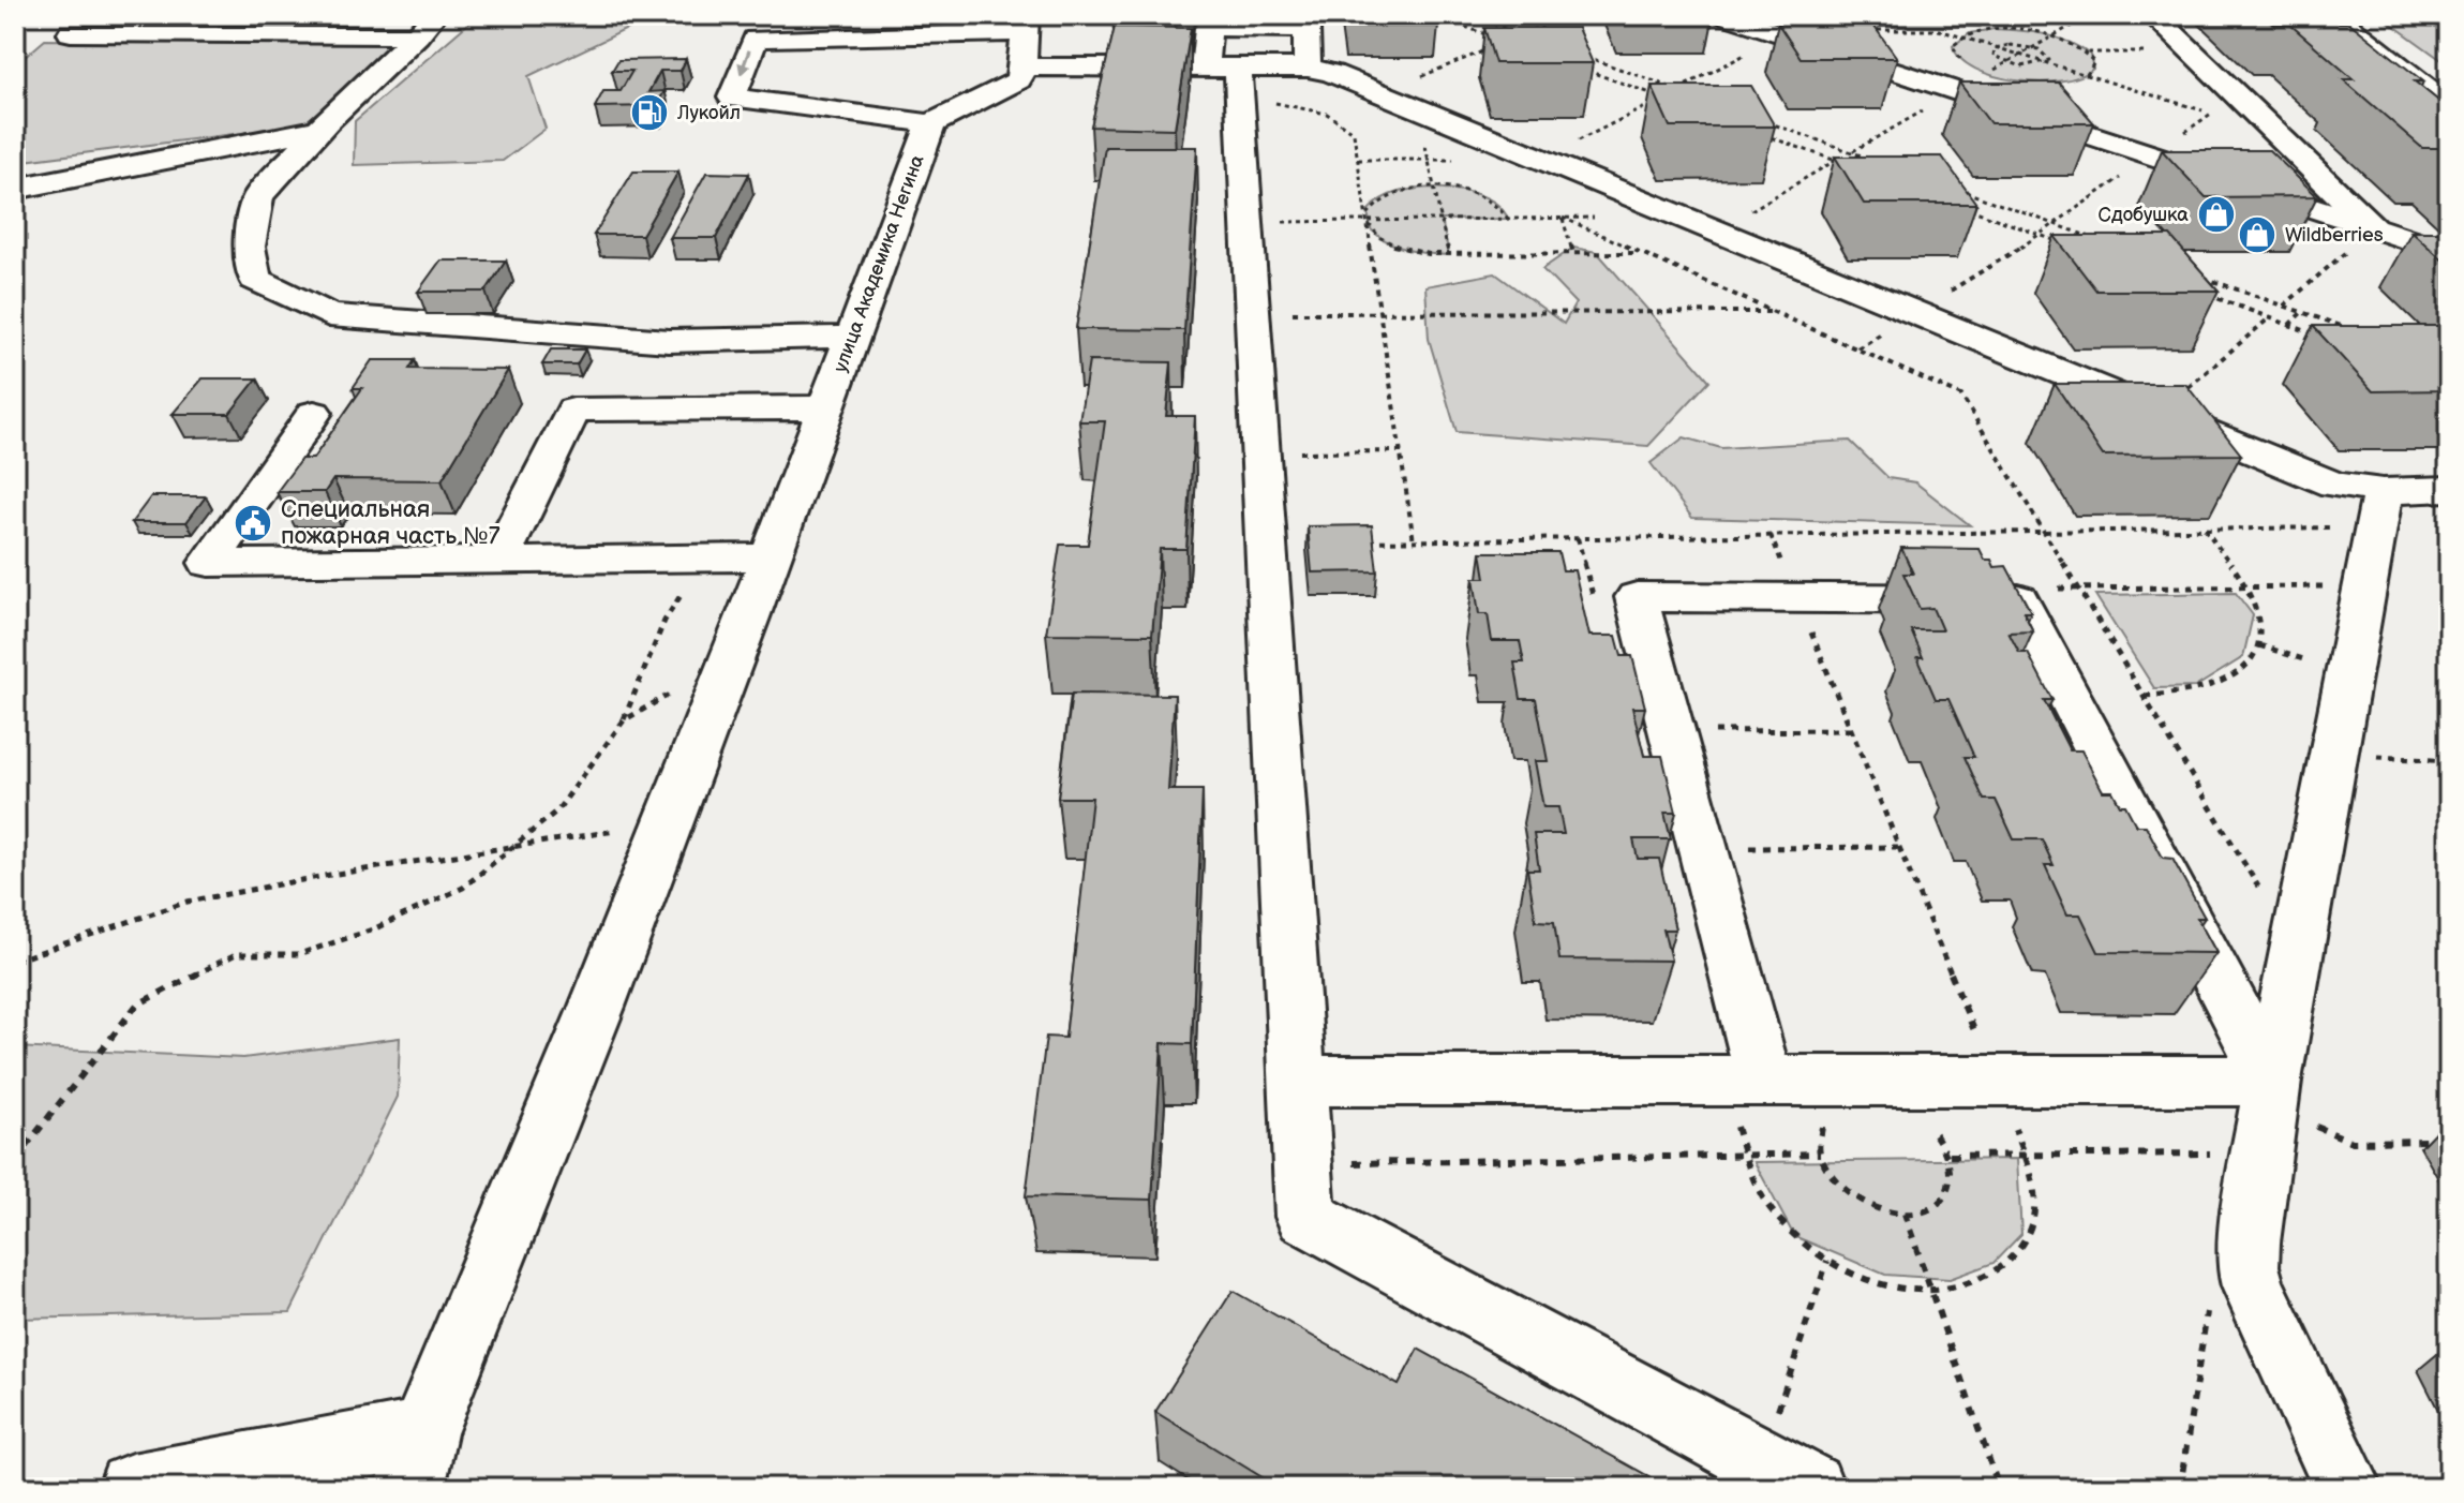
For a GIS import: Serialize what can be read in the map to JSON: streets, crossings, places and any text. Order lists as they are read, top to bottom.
{
  "streets": {
    "street": ["улица Академика Негина"]
  },
  "places": {
    "fuel station": ["Лукойл"],
    "shop": ["Сдобушка", "Wildberries"],
    "public building": ["Специальная пожарная часть №7"]
  }
}
